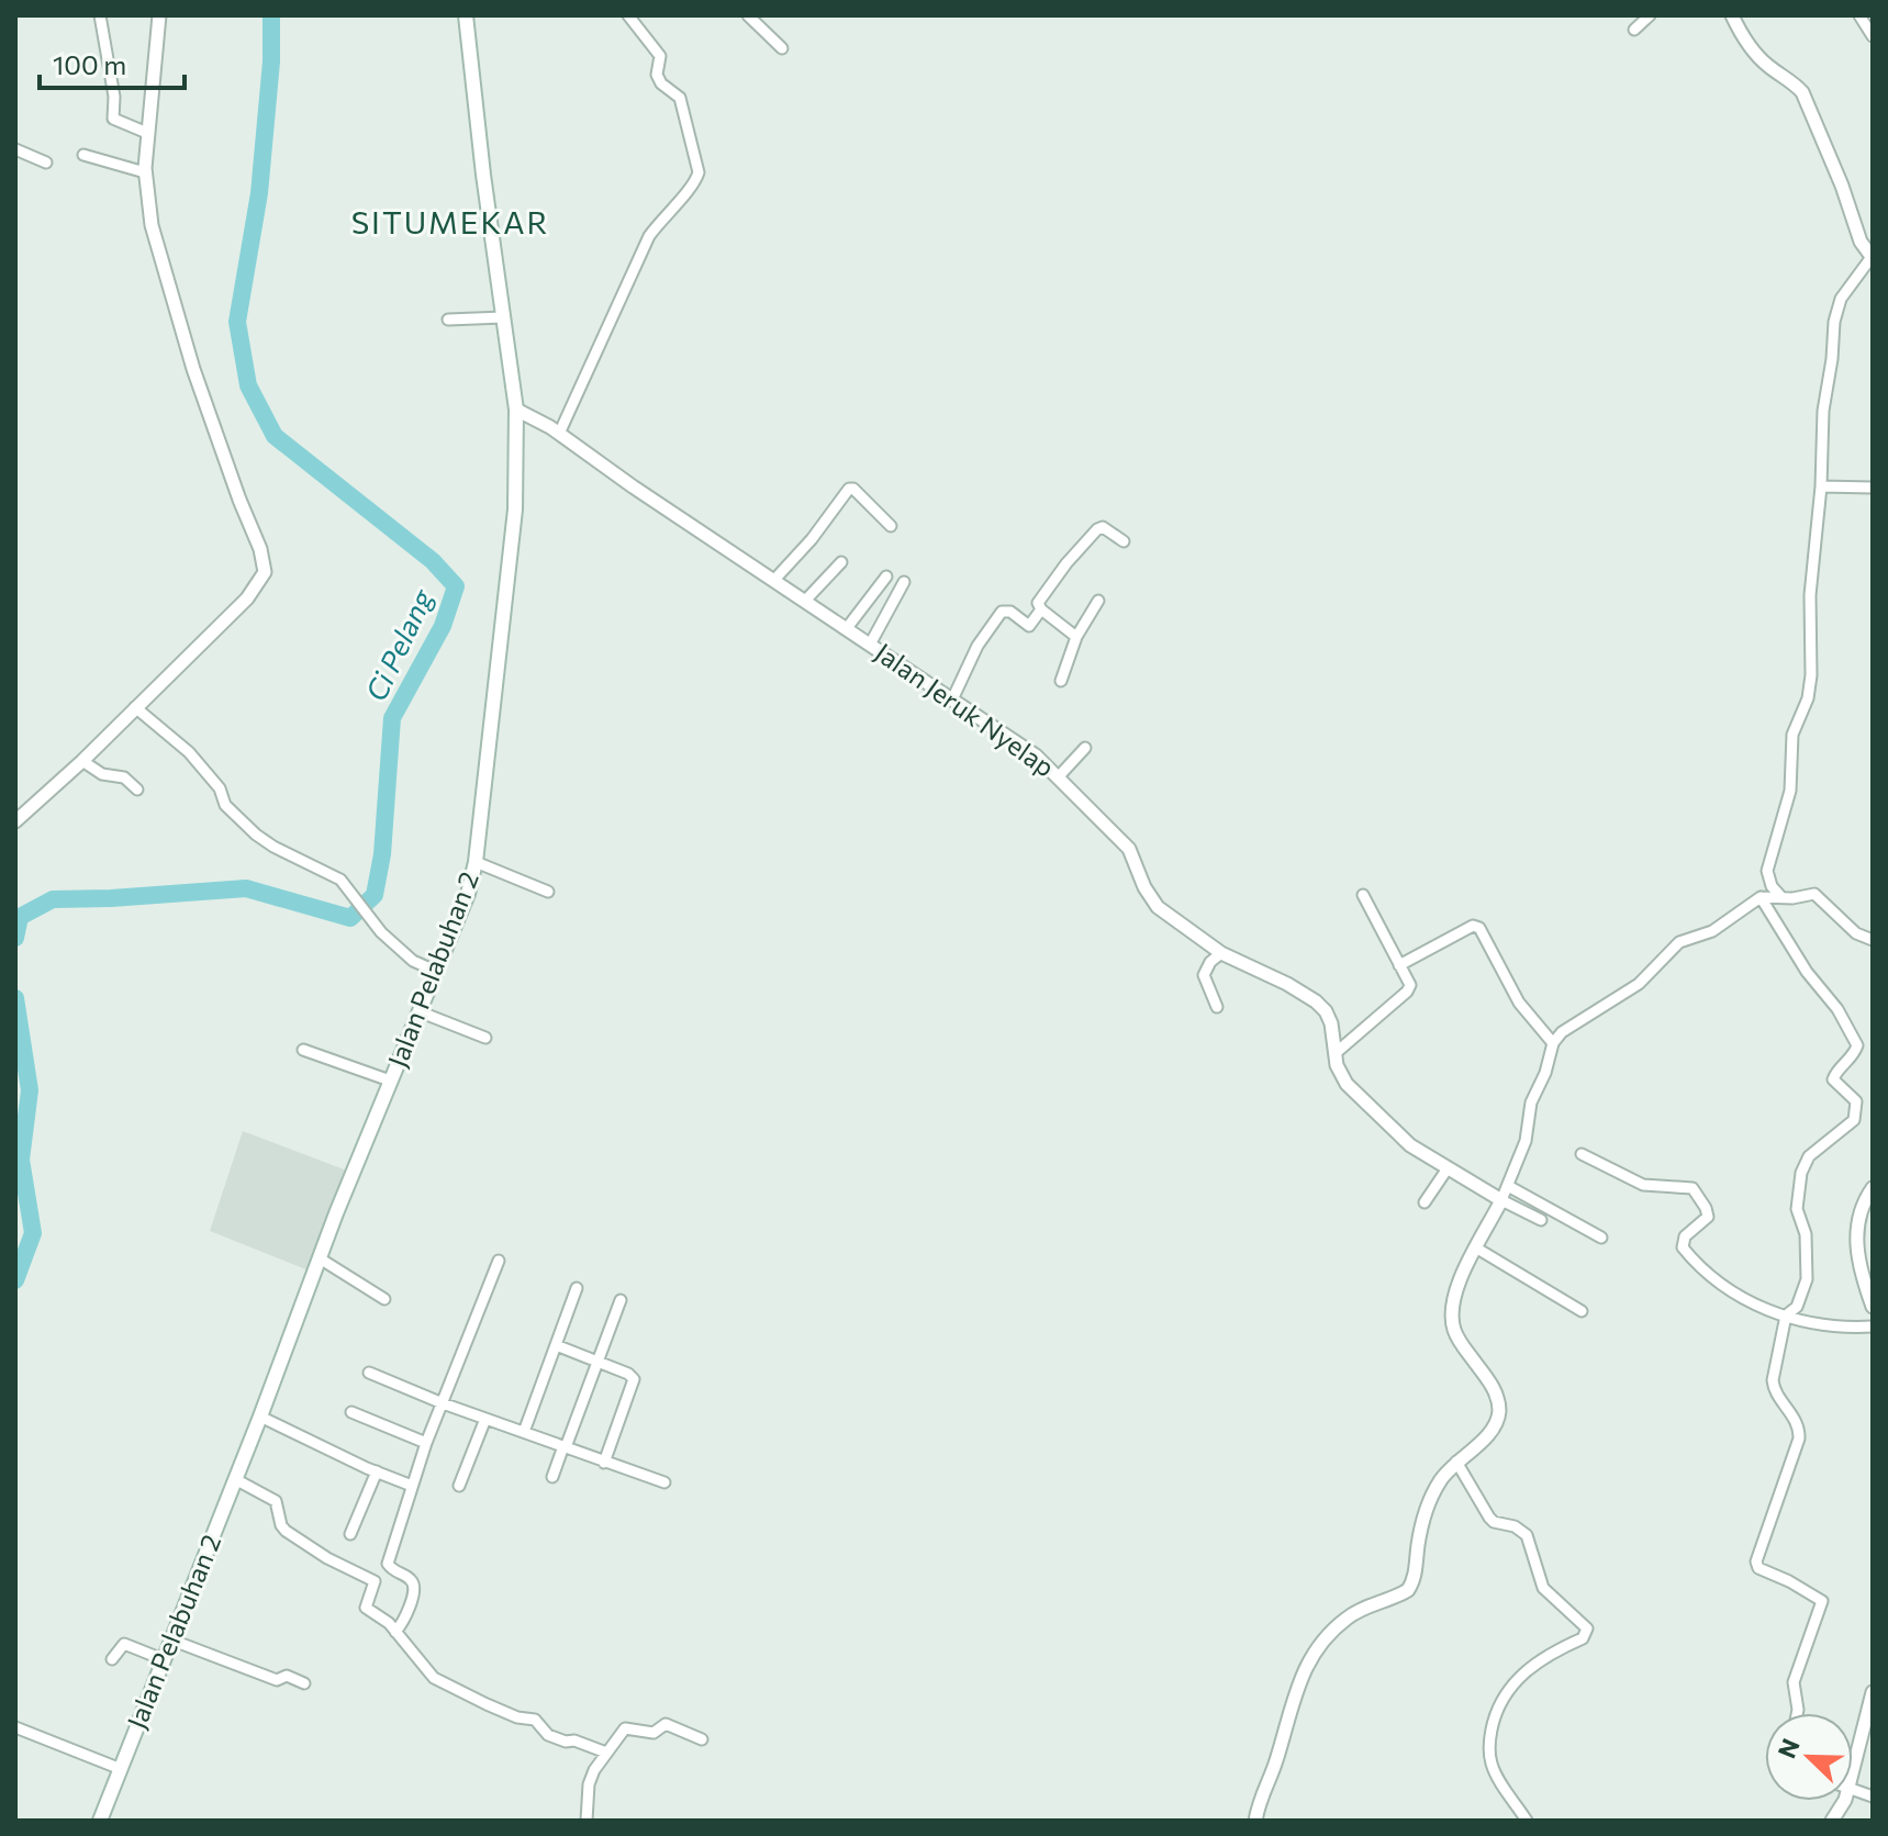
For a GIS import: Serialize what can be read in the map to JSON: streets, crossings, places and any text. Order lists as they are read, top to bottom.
{
  "streets": {
    "main road": ["Jalan Pelabuhan 2"],
    "street": ["Jalan Jeruk Nyelap"]
  },
  "crossings": [
    ["Jalan Jeruk Nyelap", "Jalan Pelabuhan 2"]
  ],
  "districts": ["SITUMEKAR"],
  "water": ["Ci Pelang"],
  "scale_bar": "100 m",
  "north": "top left"
}
